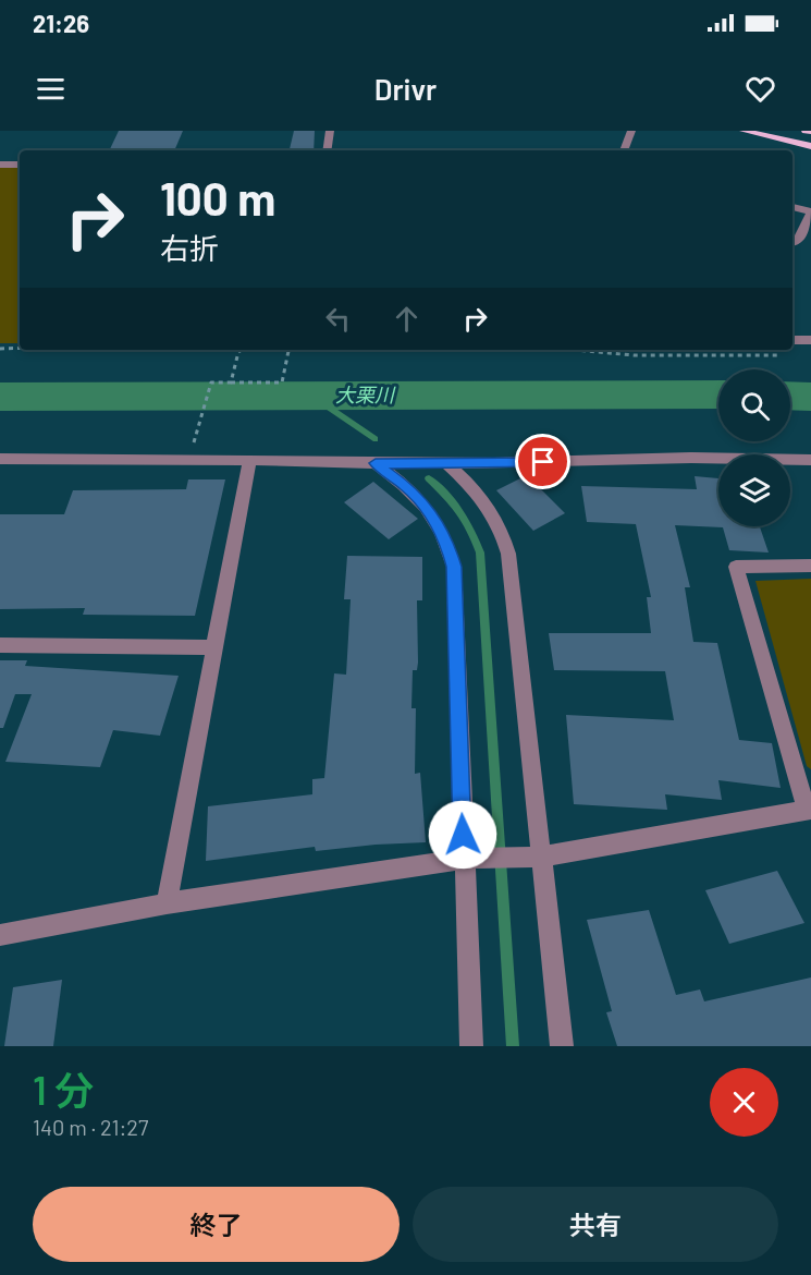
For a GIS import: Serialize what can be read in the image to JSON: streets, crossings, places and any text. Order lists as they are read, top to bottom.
{
  "water": ["大栗川"],
  "page": {
    "status": "21:26",
    "header": "Drivr",
    "turn": ["100 m", "右折"],
    "heading": ["1 分", "140 m · 21:27"],
    "buttons": ["終了", "共有"]
  }
}
